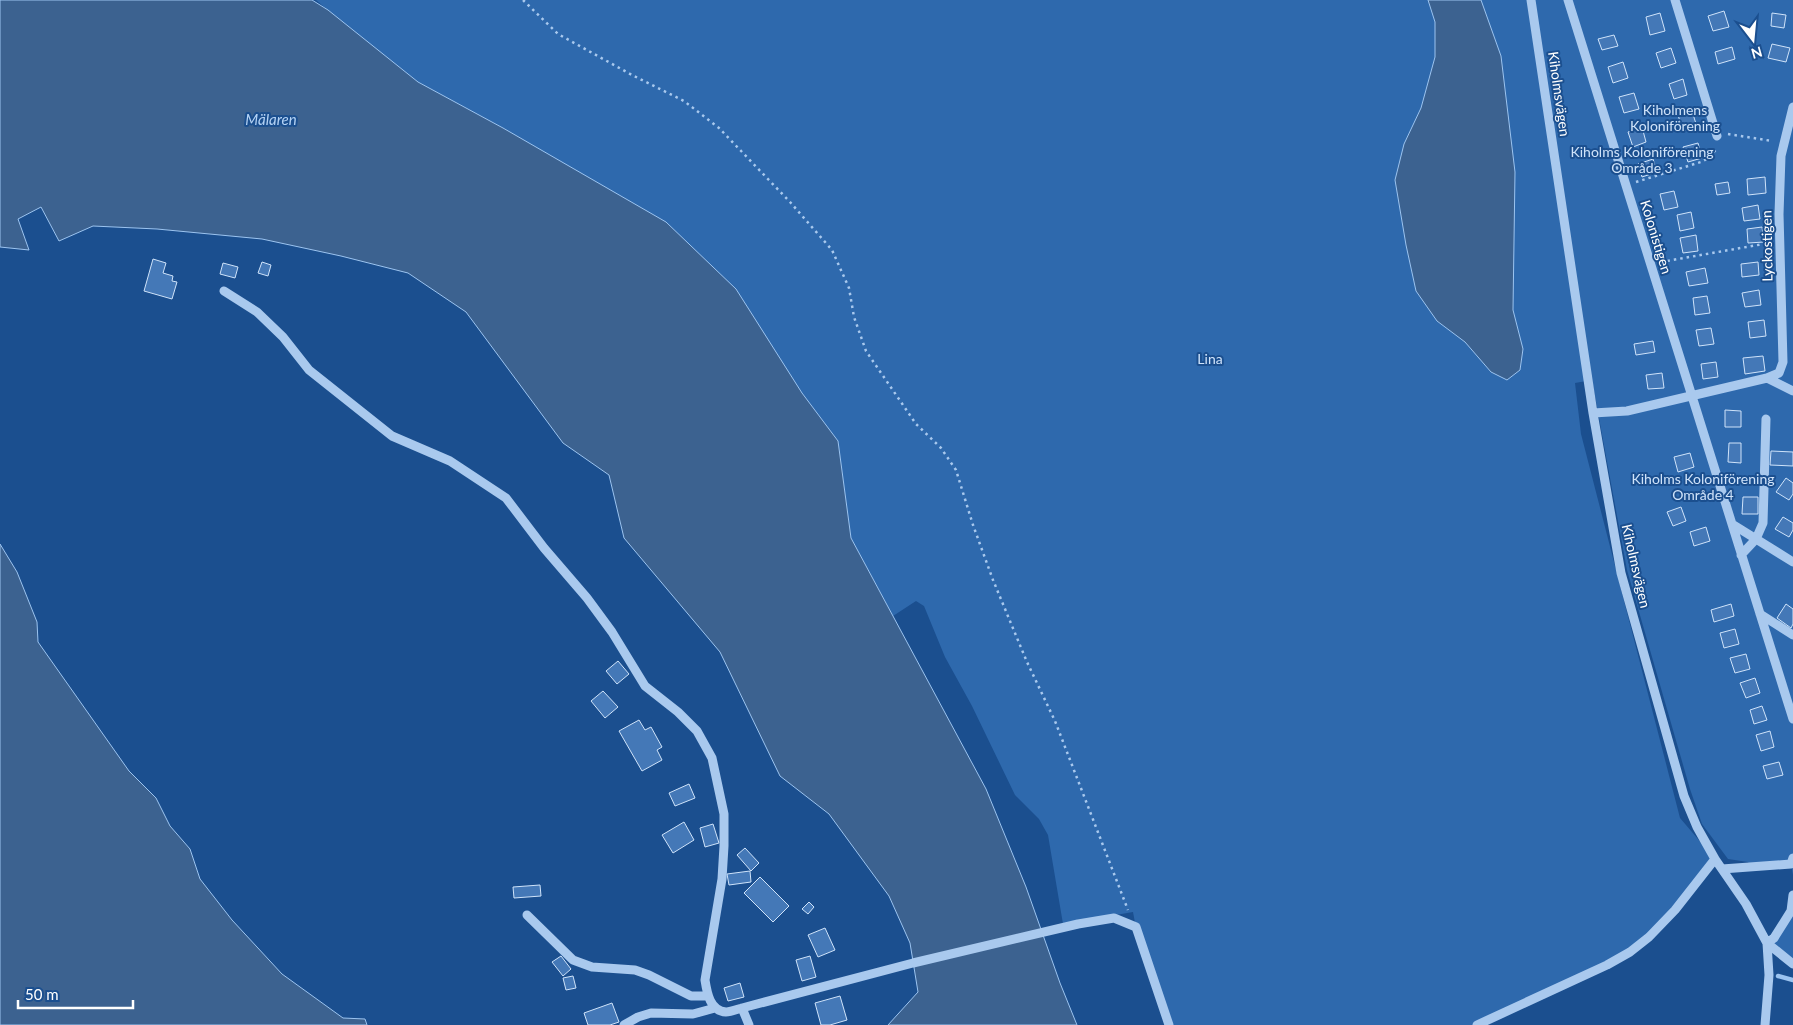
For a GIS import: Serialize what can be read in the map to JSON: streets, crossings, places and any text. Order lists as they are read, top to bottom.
{
  "streets": {
    "street": ["Kiholmsvägen", "Kolonistigen", "Lyckostigen"]
  },
  "water": ["Mälaren"],
  "parks": [
    "Kiholmens Koloniförening",
    "Kiholms Koloniförening Område 3",
    "Lina",
    "Kiholms Koloniförening Område 4"
  ],
  "scale_bar": "50 m",
  "north": "bottom"
}
